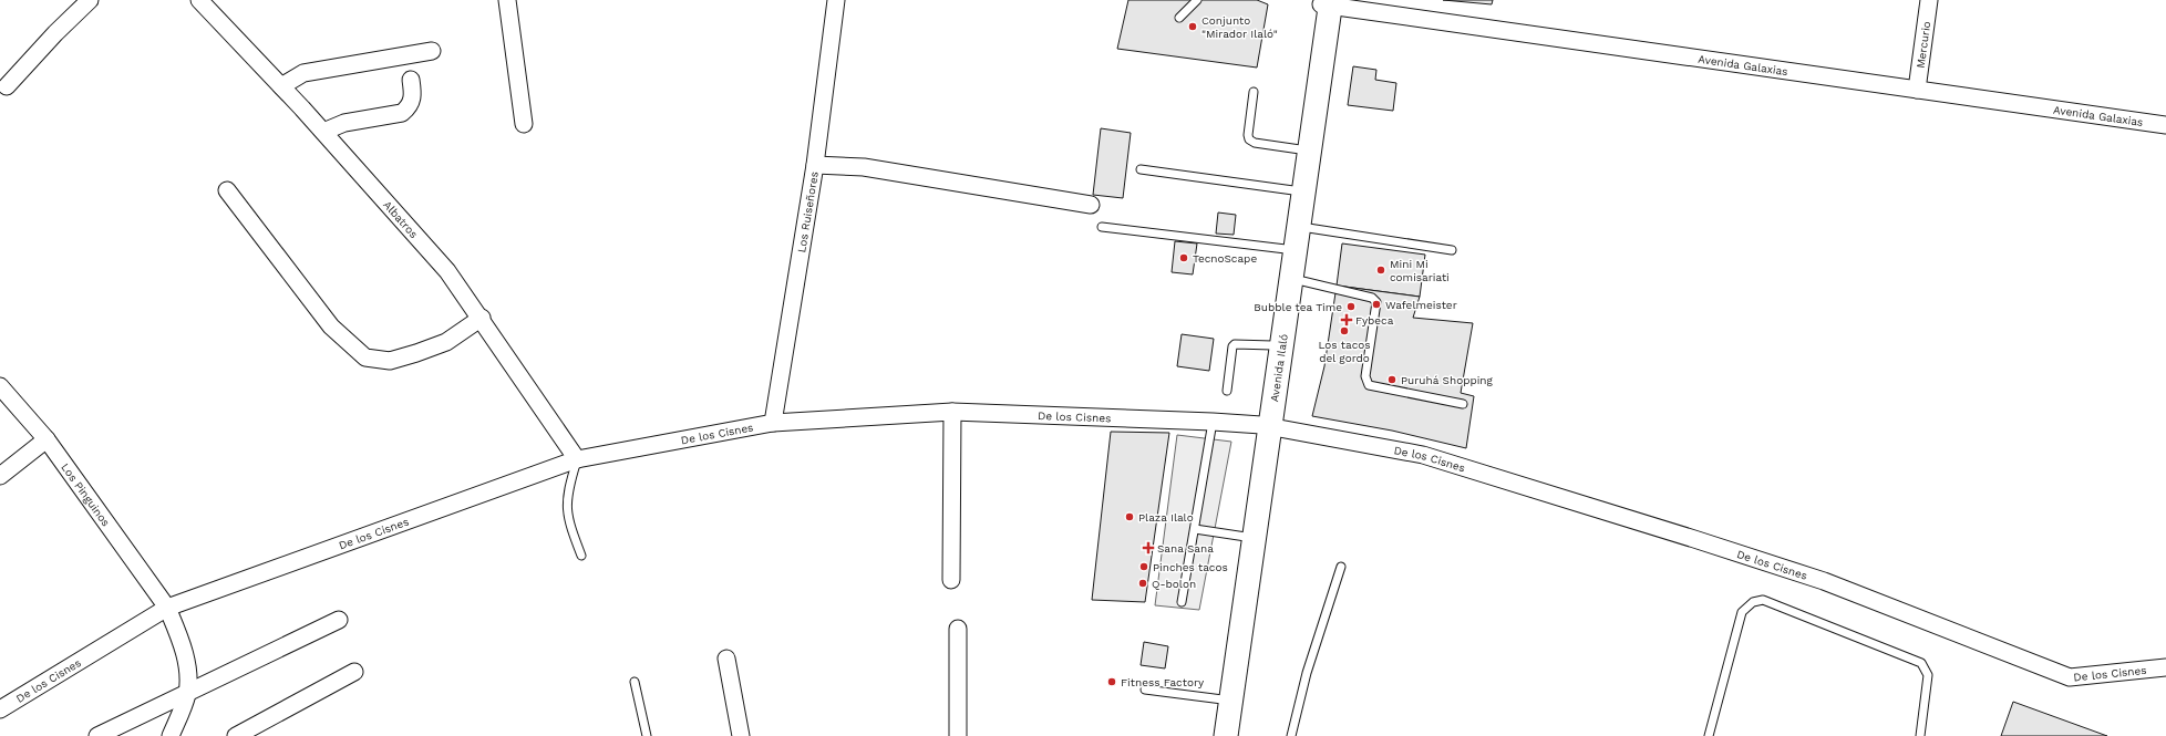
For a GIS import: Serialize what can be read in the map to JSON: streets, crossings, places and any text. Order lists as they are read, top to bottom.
{
  "streets": {
    "main road": ["Avenida Ilaló"],
    "street": [
      "Mercurio",
      "Avenida Galaxias",
      "Los Ruiseñores",
      "Albatros",
      "De los Cisnes",
      "Los Pinguinos"
    ]
  },
  "crossings": [
    ["Mercurio", "Avenida Galaxias"],
    ["Avenida Galaxias", "Avenida Ilaló"],
    ["Los Ruiseñores", "De los Cisnes"],
    ["Albatros", "De los Cisnes"],
    ["Avenida Ilaló", "De los Cisnes"],
    ["De los Cisnes", "Los Pinguinos"]
  ],
  "places": {
    "other": [
      "Conjunto \"Mirador Ilaló\"",
      "TecnoScape",
      "Mini Mi comisariati",
      "Wafelmeister",
      "Bubble tea Time",
      "Los tacos del gordo",
      "Puruhá Shopping",
      "Plaza Ilalo",
      "Pinches tacos",
      "Q-bolon",
      "Fitness Factory"
    ],
    "health": ["Fybeca", "Sana Sana"]
  }
}
